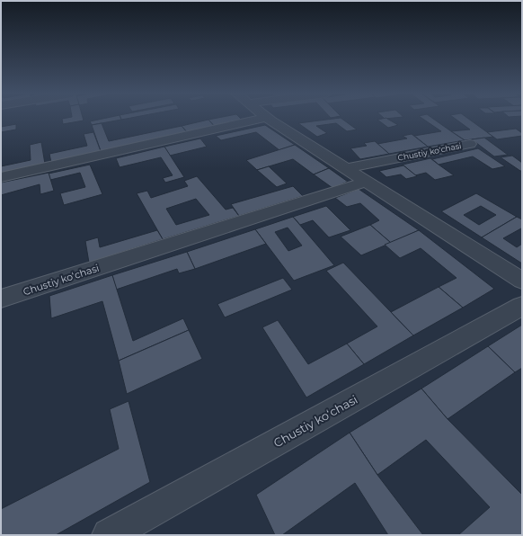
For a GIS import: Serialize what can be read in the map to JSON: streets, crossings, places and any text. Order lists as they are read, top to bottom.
{
  "streets": {
    "street": ["Chustiy koʻchasi"]
  }
}
